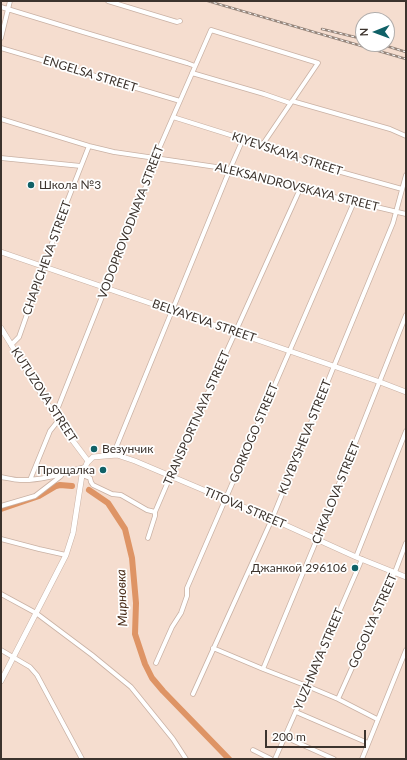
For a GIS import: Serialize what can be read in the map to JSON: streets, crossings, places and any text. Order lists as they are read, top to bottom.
{
  "streets": {
    "main road": ["BELYAYEVA STREET", "KUTUZOVA STREET", "TITOVA STREET"],
    "street": [
      "ENGELSA STREET",
      "KIYEVSKAYA STREET",
      "ALEKSANDROVSKAYA STREET",
      "VODOPROVODNAYA STREET",
      "CHAPICHEVA STREET",
      "TRANSPORTNAYA STREET",
      "GORKOGO STREET",
      "KUYBYSHEVA STREET",
      "CHKALOVA STREET",
      "GOGOLYA STREET",
      "YUZHNAYA STREET"
    ]
  },
  "crossings": [
    ["ENGELSA STREET", "VODOPROVODNAYA STREET"],
    ["KIYEVSKAYA STREET", "VODOPROVODNAYA STREET"],
    ["KIYEVSKAYA STREET", "KUYBYSHEVA STREET"],
    ["ALEKSANDROVSKAYA STREET", "VODOPROVODNAYA STREET"],
    ["ALEKSANDROVSKAYA STREET", "CHAPICHEVA STREET"],
    ["ALEKSANDROVSKAYA STREET", "TRANSPORTNAYA STREET"],
    ["ALEKSANDROVSKAYA STREET", "GORKOGO STREET"],
    ["ALEKSANDROVSKAYA STREET", "KUYBYSHEVA STREET"],
    ["VODOPROVODNAYA STREET", "BELYAYEVA STREET"],
    ["VODOPROVODNAYA STREET", "KUTUZOVA STREET"],
    ["CHAPICHEVA STREET", "BELYAYEVA STREET"],
    ["CHAPICHEVA STREET", "KUTUZOVA STREET"],
    ["BELYAYEVA STREET", "TRANSPORTNAYA STREET"],
    ["BELYAYEVA STREET", "GORKOGO STREET"],
    ["BELYAYEVA STREET", "KUYBYSHEVA STREET"],
    ["BELYAYEVA STREET", "CHKALOVA STREET"],
    ["KUTUZOVA STREET", "TITOVA STREET"],
    ["TRANSPORTNAYA STREET", "TITOVA STREET"],
    ["GORKOGO STREET", "TITOVA STREET"],
    ["KUYBYSHEVA STREET", "TITOVA STREET"],
    ["CHKALOVA STREET", "TITOVA STREET"],
    ["TITOVA STREET", "GOGOLYA STREET"],
    ["TITOVA STREET", "YUZHNAYA STREET"]
  ],
  "water": ["Мирновка"],
  "places": [
    "Школа №3",
    "Везунчик",
    "Прощалка",
    "Джанкой 296106"
  ],
  "scale_bar": "200 m",
  "north": "left"
}
